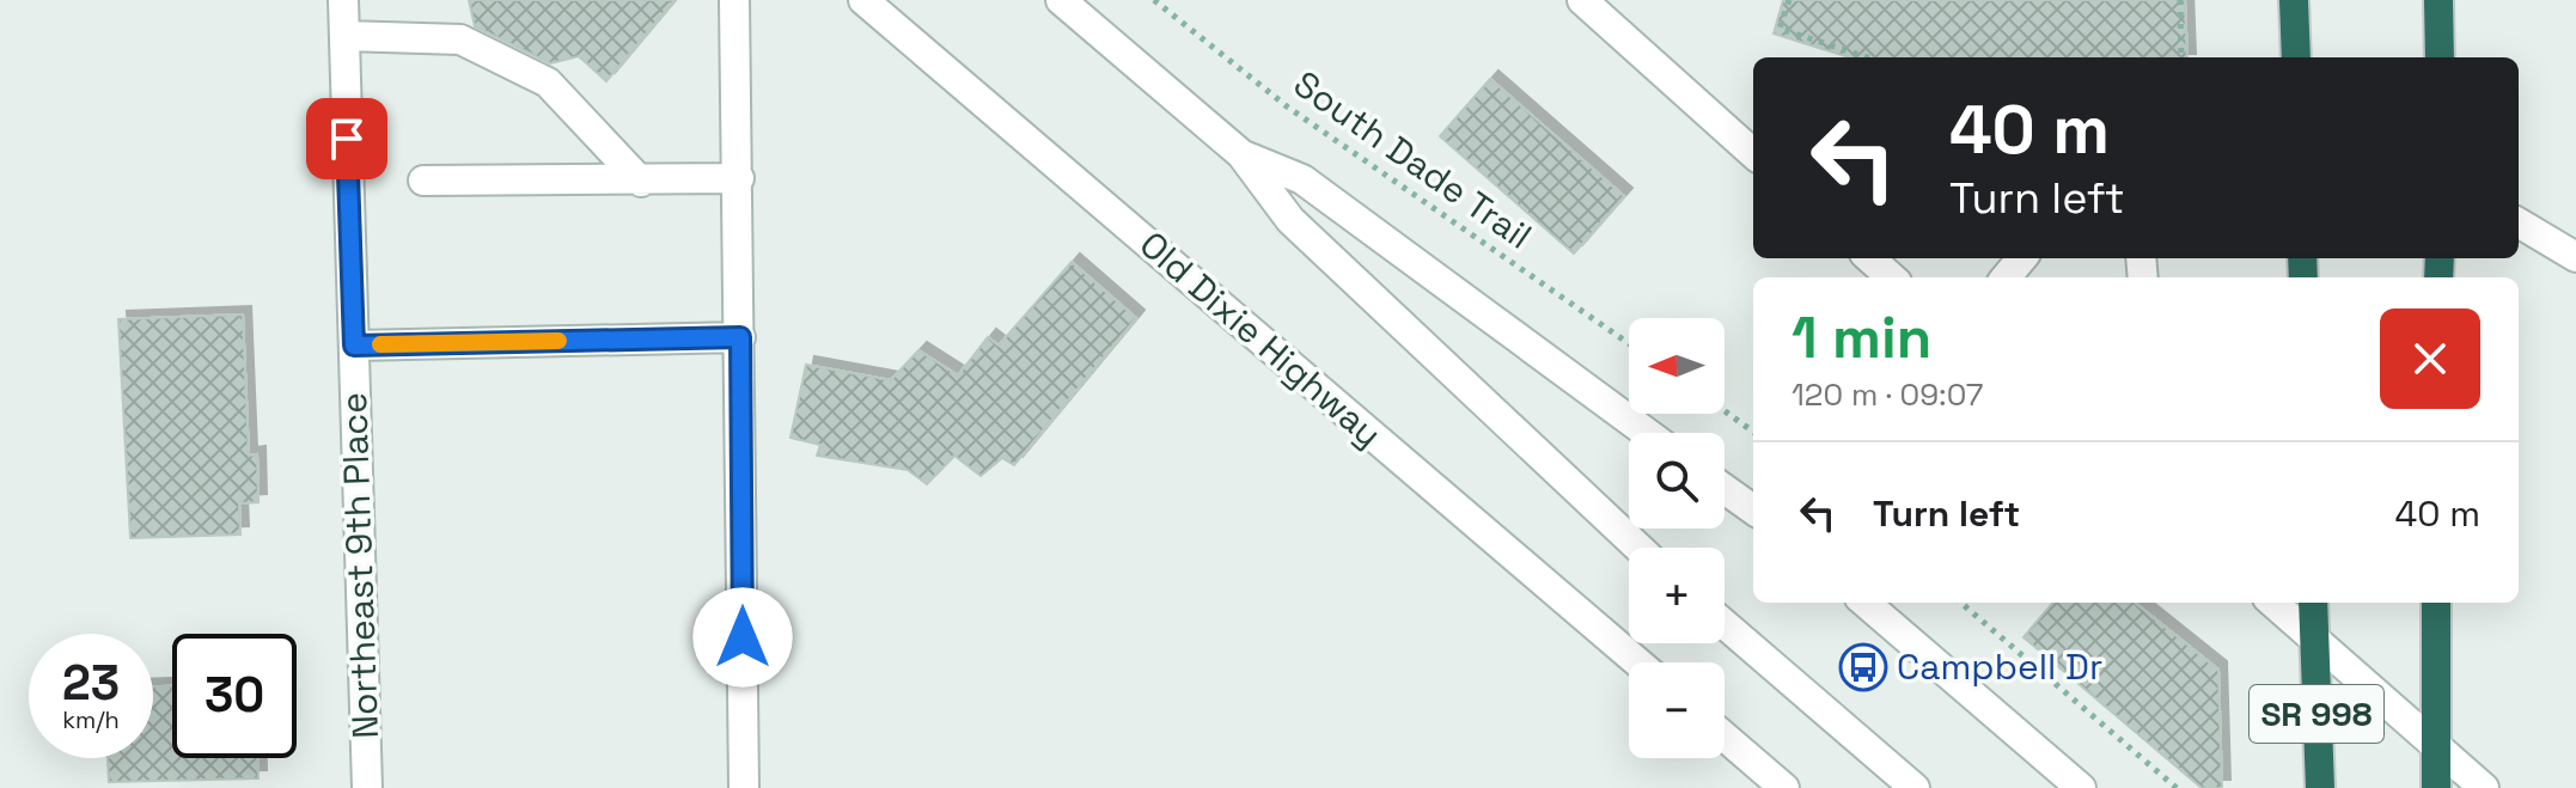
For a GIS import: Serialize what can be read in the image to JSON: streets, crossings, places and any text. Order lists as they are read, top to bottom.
{
  "streets": {
    "highway": ["SR 998"],
    "street": ["Old Dixie Highway", "Northeast 9th Place"],
    "path": ["South Dade Trail"]
  },
  "places": {
    "bus stop": ["Campbell Dr"]
  },
  "north": "left",
  "page": {
    "turn": ["40 m", "Turn left"],
    "heading": ["1 min", "120 m · 09:07"],
    "map_buttons": ["+", "−"],
    "list": [
      {
        "name": "Turn left",
        "value": "40 m"
      }
    ],
    "speed": "23 km/h",
    "limit": "30"
  }
}
